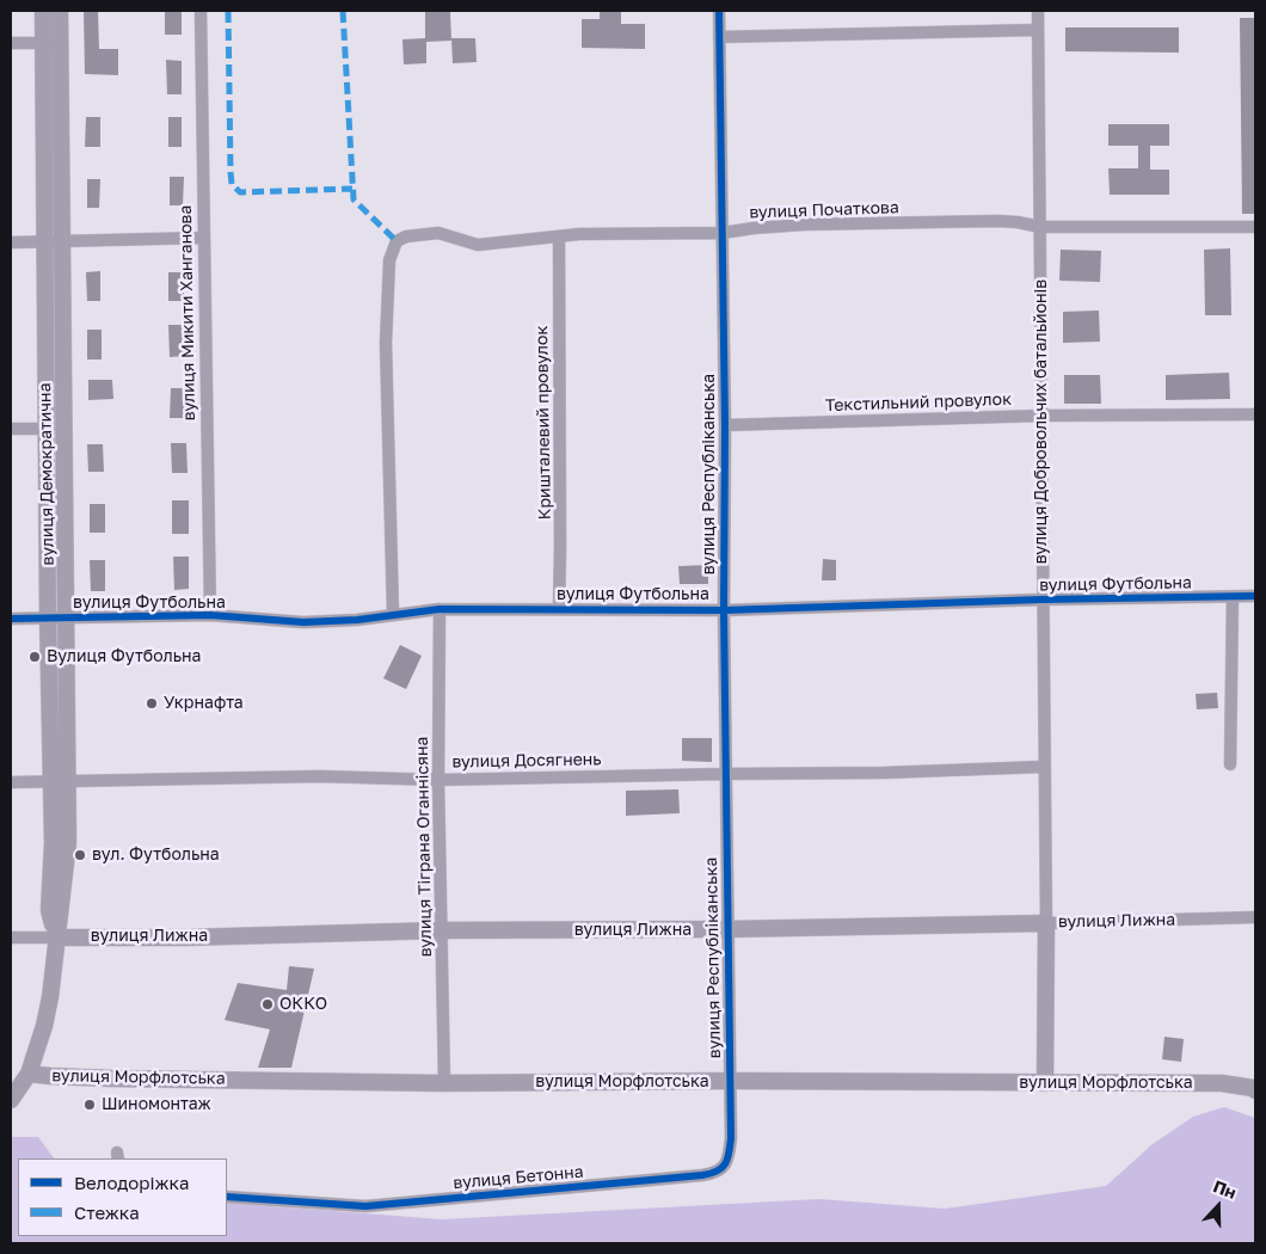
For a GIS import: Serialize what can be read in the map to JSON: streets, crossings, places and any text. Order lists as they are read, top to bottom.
{
  "streets": {
    "street": [
      "вулиця Початкова",
      "вулиця Микити Ханганова",
      "Текстильний провулок",
      "вулиця Добровольчих батальйонів",
      "Кришталевий провулок",
      "вулиця Демократична",
      "вулиця Республіканська",
      "вулиця Футбольна",
      "вулиця Досягнень",
      "вулиця Тіграна Оганнісяна",
      "вулиця Лижна",
      "вулиця Морфлотська",
      "вулиця Бетонна"
    ]
  },
  "crossings": [
    ["вулиця Початкова", "вулиця Добровольчих батальйонів"],
    ["вулиця Початкова", "Кришталевий провулок"],
    ["вулиця Початкова", "вулиця Республіканська"],
    ["вулиця Початкова", "вулиця Футбольна"],
    ["вулиця Микити Ханганова", "вулиця Футбольна"],
    ["Текстильний провулок", "вулиця Добровольчих батальйонів"],
    ["Текстильний провулок", "вулиця Республіканська"],
    ["вулиця Добровольчих батальйонів", "вулиця Футбольна"],
    ["вулиця Добровольчих батальйонів", "вулиця Досягнень"],
    ["вулиця Добровольчих батальйонів", "вулиця Лижна"],
    ["вулиця Добровольчих батальйонів", "вулиця Морфлотська"],
    ["Кришталевий провулок", "вулиця Футбольна"],
    ["вулиця Демократична", "вулиця Футбольна"],
    ["вулиця Демократична", "вулиця Досягнень"],
    ["вулиця Демократична", "вулиця Лижна"],
    ["вулиця Демократична", "вулиця Морфлотська"],
    ["вулиця Республіканська", "вулиця Футбольна"],
    ["вулиця Республіканська", "вулиця Досягнень"],
    ["вулиця Республіканська", "вулиця Лижна"],
    ["вулиця Республіканська", "вулиця Морфлотська"],
    ["вулиця Республіканська", "вулиця Бетонна"],
    ["вулиця Футбольна", "вулиця Тіграна Оганнісяна"],
    ["вулиця Досягнень", "вулиця Тіграна Оганнісяна"],
    ["вулиця Тіграна Оганнісяна", "вулиця Лижна"],
    ["вулиця Тіграна Оганнісяна", "вулиця Морфлотська"],
    ["вулиця Морфлотська", "вулиця Бетонна"]
  ],
  "places": [
    "Вулиця Футбольна",
    "Укрнафта",
    "вул. Футбольна",
    "ОККО",
    "Шиномонтаж"
  ],
  "legend": ["Велодоріжка", "Стежка"],
  "north": "top"
}
